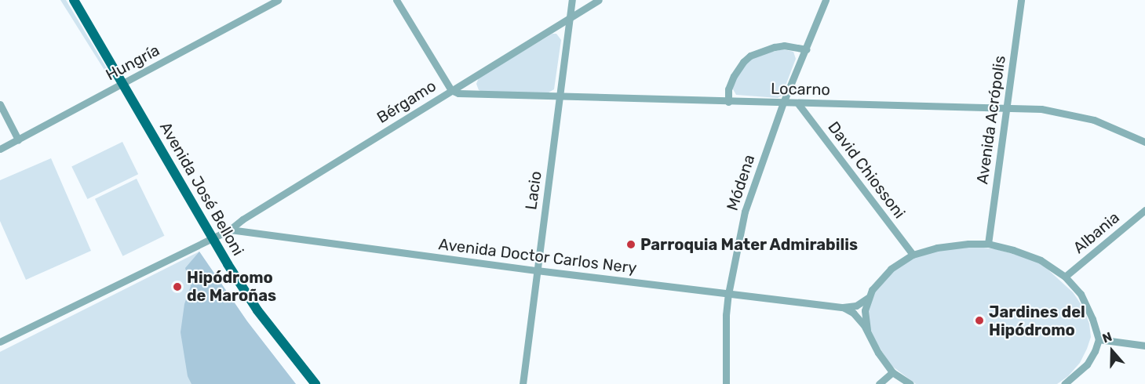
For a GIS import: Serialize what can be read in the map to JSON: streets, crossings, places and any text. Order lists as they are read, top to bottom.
{
  "streets": {
    "main road": ["Avenida José Belloni"],
    "street": [
      "Hungría",
      "Locarno",
      "Bérgamo",
      "Avenida Acrópolis",
      "David Chiossoni",
      "Módena",
      "Lacio",
      "Albania",
      "Avenida Doctor Carlos Nery"
    ]
  },
  "crossings": [
    ["Hungría", "Avenida José Belloni"],
    ["Locarno", "Bérgamo"],
    ["Locarno", "Avenida Acrópolis"],
    ["Locarno", "David Chiossoni"],
    ["Locarno", "Módena"],
    ["Locarno", "Lacio"],
    ["Bérgamo", "Avenida José Belloni"],
    ["Bérgamo", "Lacio"],
    ["Bérgamo", "Avenida Doctor Carlos Nery"],
    ["Módena", "Avenida Doctor Carlos Nery"],
    ["Lacio", "Avenida Doctor Carlos Nery"]
  ],
  "places": ["Parroquia Mater Admirabilis", "Hipódromo de Maroñas", "Jardines del Hipódromo"],
  "north": "top"
}
